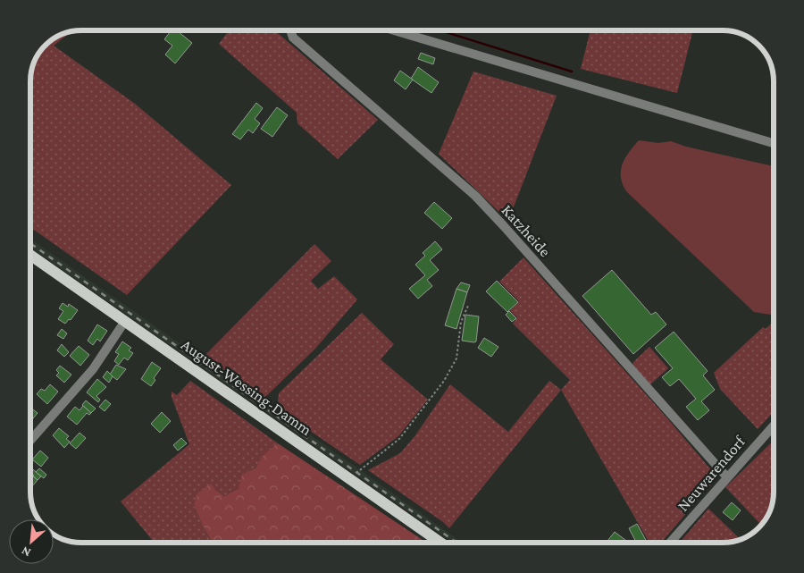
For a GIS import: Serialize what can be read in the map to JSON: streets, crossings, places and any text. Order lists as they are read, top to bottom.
{
  "streets": {
    "main road": ["August-Wessing-Damm"],
    "street": ["Katzheide", "Neuwarendorf"]
  },
  "crossings": [
    ["Katzheide", "Neuwarendorf"]
  ],
  "north": "bottom left"
}
